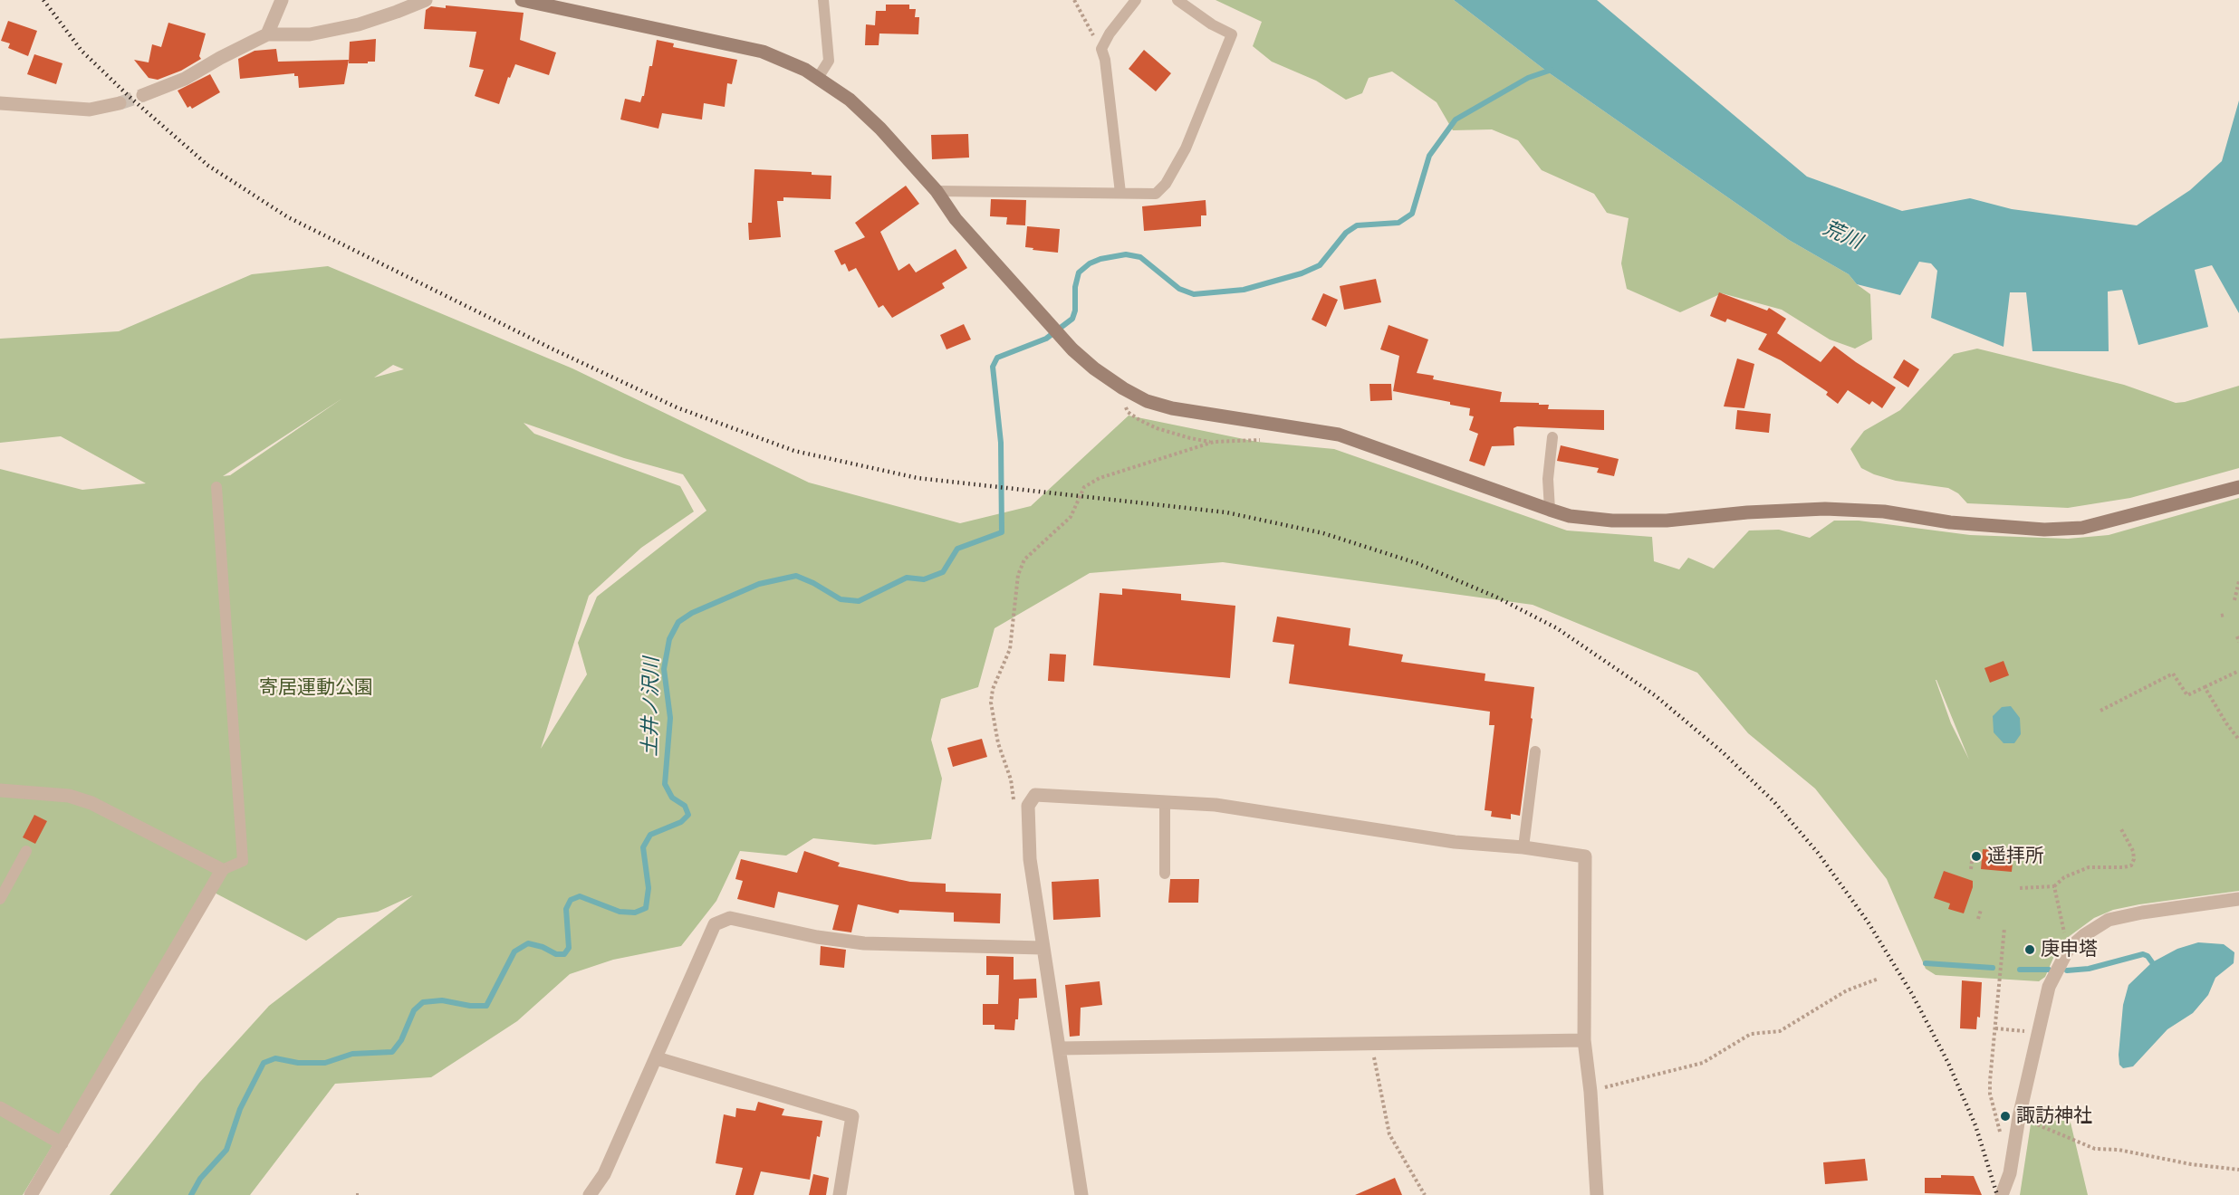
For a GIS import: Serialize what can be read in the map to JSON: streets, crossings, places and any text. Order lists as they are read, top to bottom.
{
  "water": ["荒川", "土井ノ沢川"],
  "parks": ["寄居運動公園"],
  "places": ["遥拝所", "庚申塔", "諏訪神社"]
}
